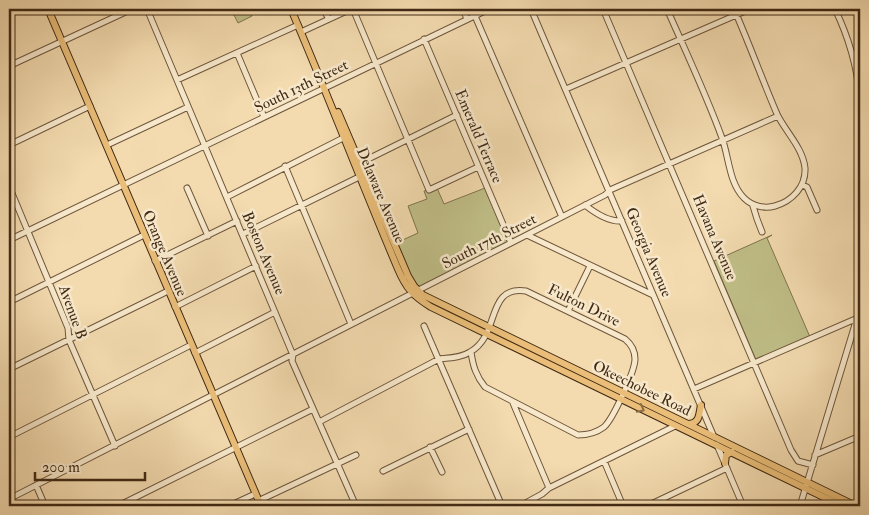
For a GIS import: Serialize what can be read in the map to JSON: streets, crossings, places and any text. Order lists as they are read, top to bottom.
{
  "streets": {
    "main road": ["Delaware Avenue", "Orange Avenue", "Okeechobee Road"],
    "street": [
      "South 13th Street",
      "Emerald Terrace",
      "Havana Avenue",
      "South 17th Street",
      "Georgia Avenue",
      "Boston Avenue",
      "Fulton Drive",
      "Avenue B"
    ]
  },
  "crossings": [
    ["South 13th Street", "Emerald Terrace"],
    ["South 13th Street", "Delaware Avenue"],
    ["South 13th Street", "Orange Avenue"],
    ["South 13th Street", "Boston Avenue"],
    ["South 13th Street", "Avenue B"],
    ["Emerald Terrace", "South 17th Street"],
    ["Delaware Avenue", "South 17th Street"],
    ["Delaware Avenue", "Okeechobee Road"],
    ["Havana Avenue", "South 17th Street"],
    ["South 17th Street", "Georgia Avenue"],
    ["South 17th Street", "Orange Avenue"],
    ["South 17th Street", "Boston Avenue"],
    ["South 17th Street", "Avenue B"],
    ["South 17th Street", "Okeechobee Road"],
    ["Georgia Avenue", "Okeechobee Road"],
    ["Fulton Drive", "Okeechobee Road"]
  ],
  "scale_bar": "200 m"
}
